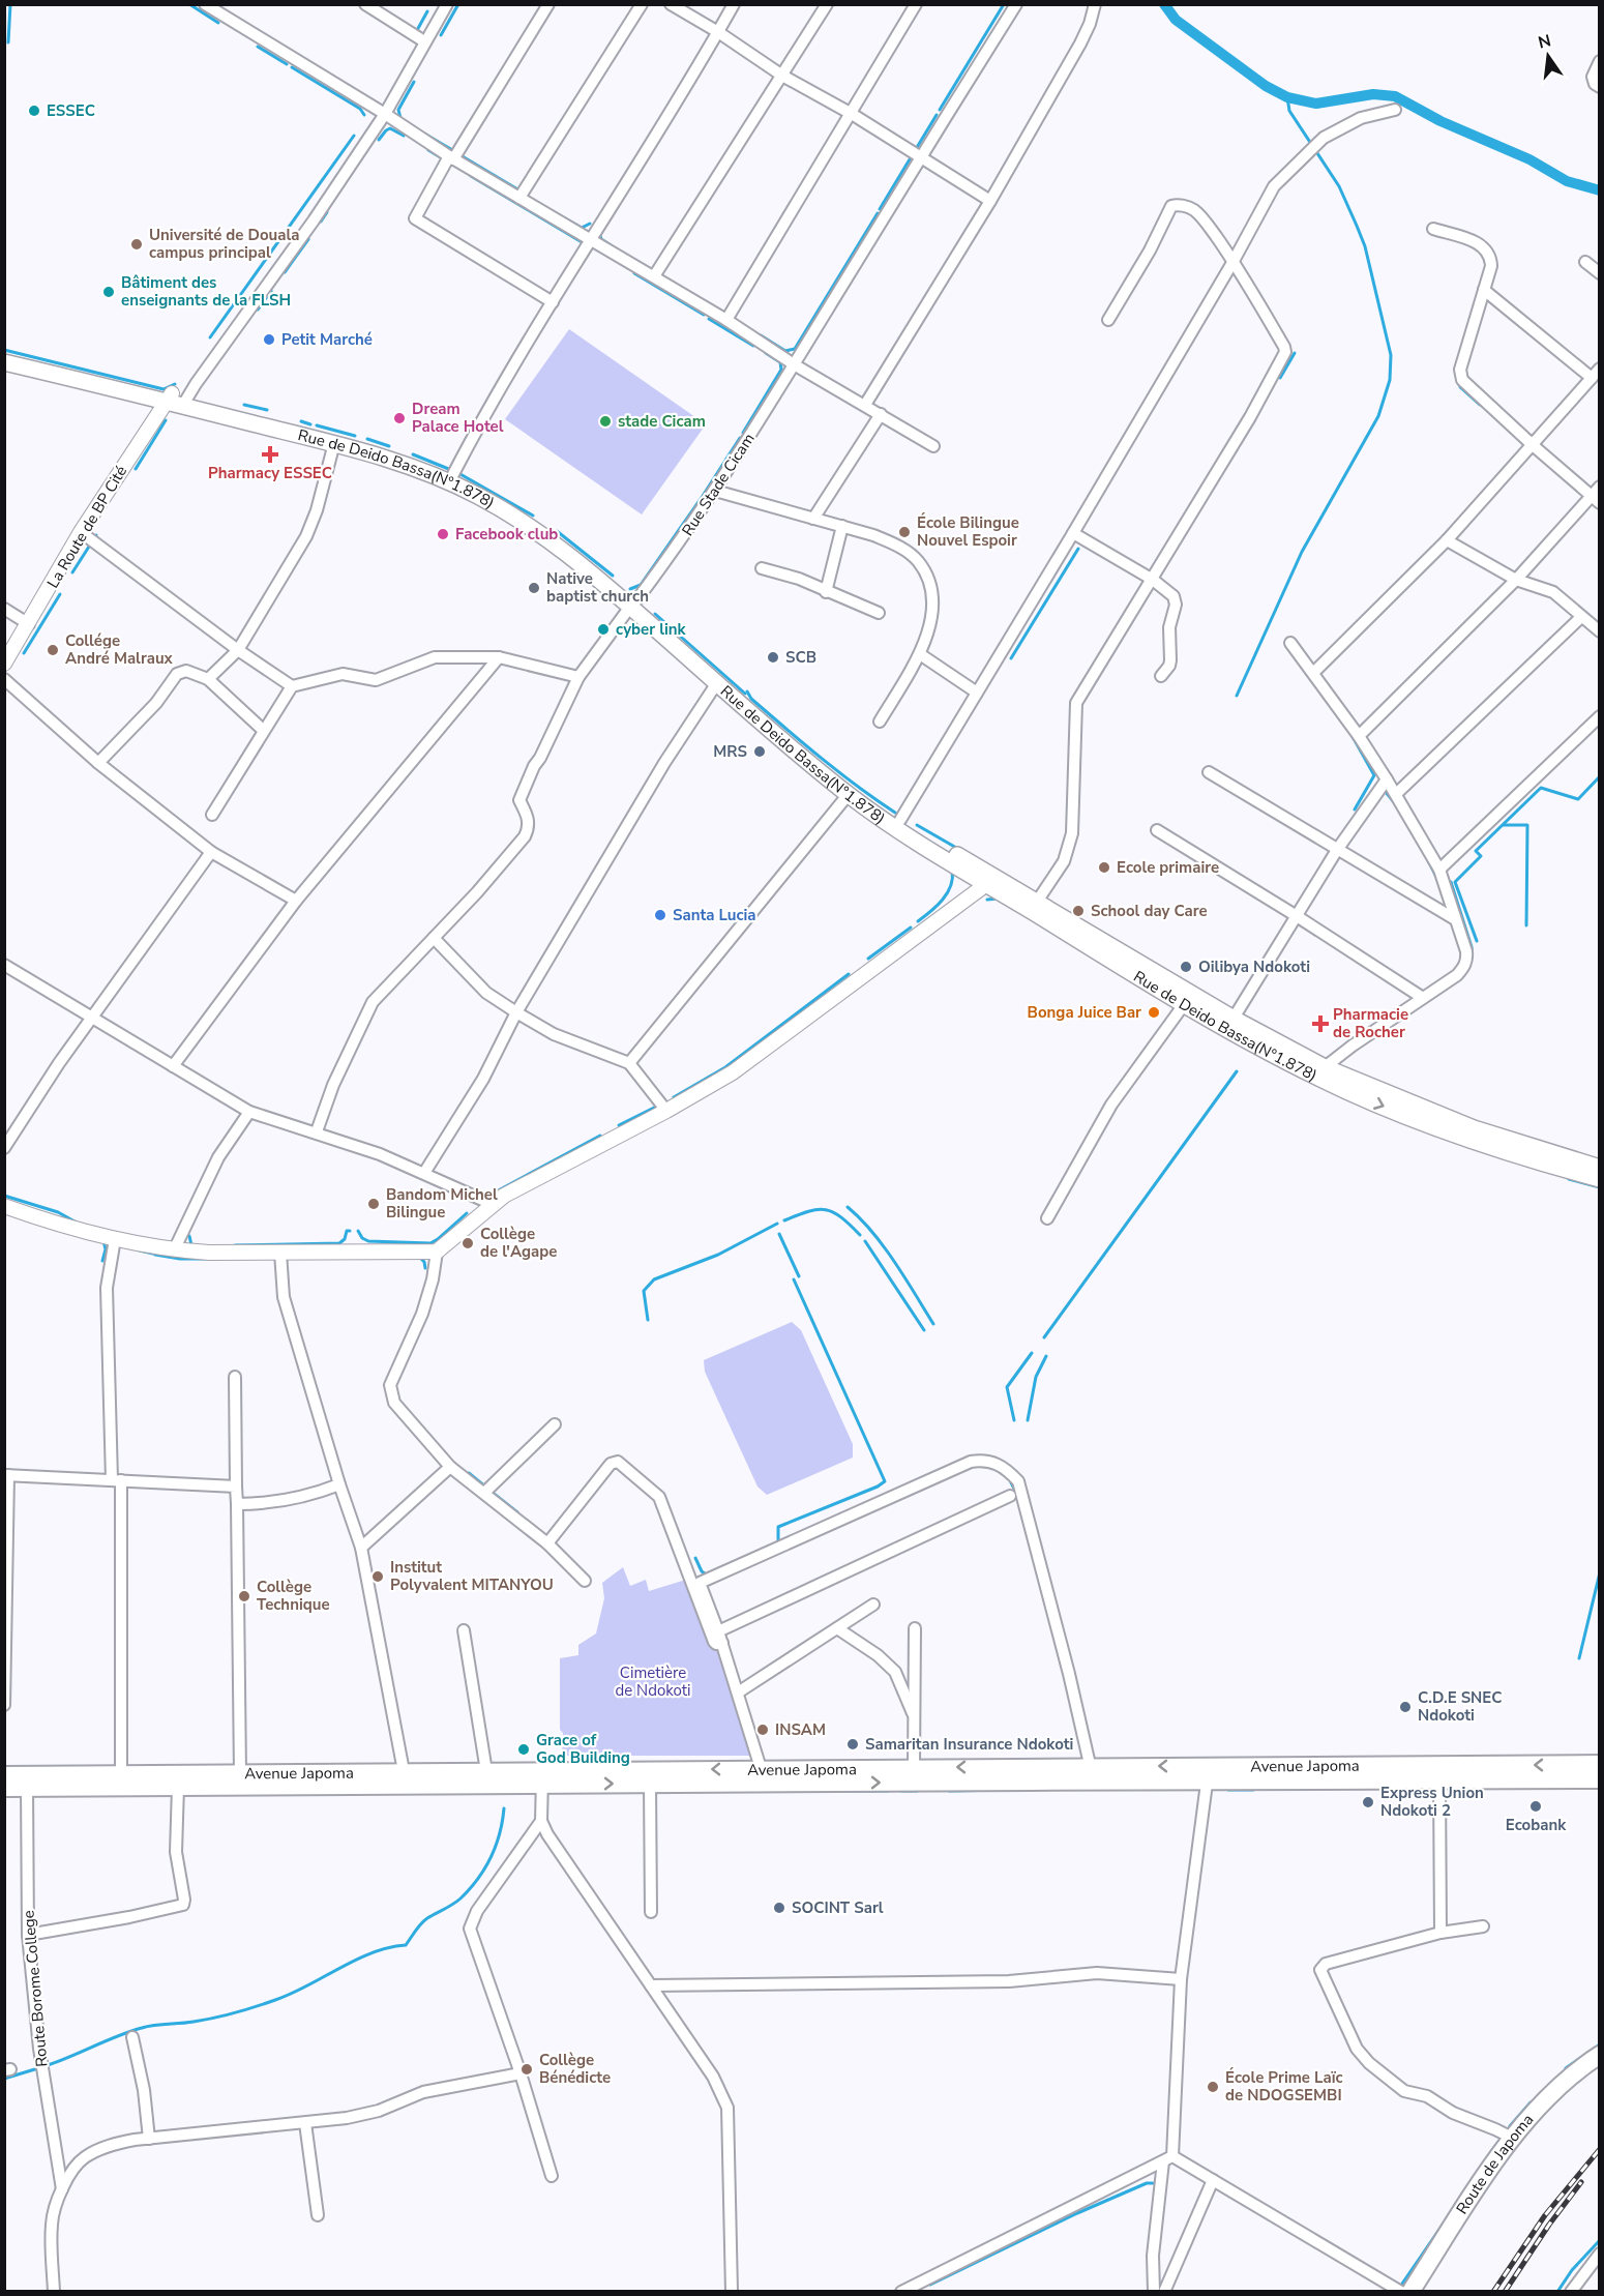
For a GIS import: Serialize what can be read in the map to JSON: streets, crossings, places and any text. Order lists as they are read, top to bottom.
{
  "streets": {
    "main road": ["Rue de Deido Bassa(N°1.878)", "Avenue Japoma", "Route de Japoma"],
    "street": ["Rue Stade Cicam", "La Route de BP Cité", "Route Borome College"]
  },
  "crossings": [
    ["Rue de Deido Bassa(N°1.878)", "Rue Stade Cicam"],
    ["Rue de Deido Bassa(N°1.878)", "La Route de BP Cité"],
    ["Avenue Japoma", "Route Borome College"]
  ],
  "parks": ["Cimetière de Ndokoti"],
  "places": {
    "other": [
      "ESSEC",
      "Université de Douala campus principal",
      "Bâtiment des enseignants de la FLSH",
      "Petit Marché",
      "Dream Palace Hotel",
      "stade Cicam",
      "École Bilingue Nouvel Espoir",
      "Facebook club",
      "Native baptist church",
      "cyber link",
      "Collége André Malraux",
      "SCB",
      "MRS",
      "Ecole primaire",
      "School day Care",
      "Santa Lucia",
      "Oilibya Ndokoti",
      "Bonga Juice Bar",
      "Bandom Michel Bilingue",
      "Collège de l'Agape",
      "Institut Polyvalent MITANYOU",
      "Collège Technique",
      "C.D.E SNEC Ndokoti",
      "INSAM",
      "Samaritan Insurance Ndokoti",
      "Grace of God Building",
      "Express Union Ndokoti 2",
      "Ecobank",
      "SOCINT Sarl",
      "Collège Bénédicte",
      "École Prime Laïc de NDOGSEMBI"
    ],
    "health": ["Pharmacy ESSEC", "Pharmacie de Rocher"]
  },
  "north": "top"
}
